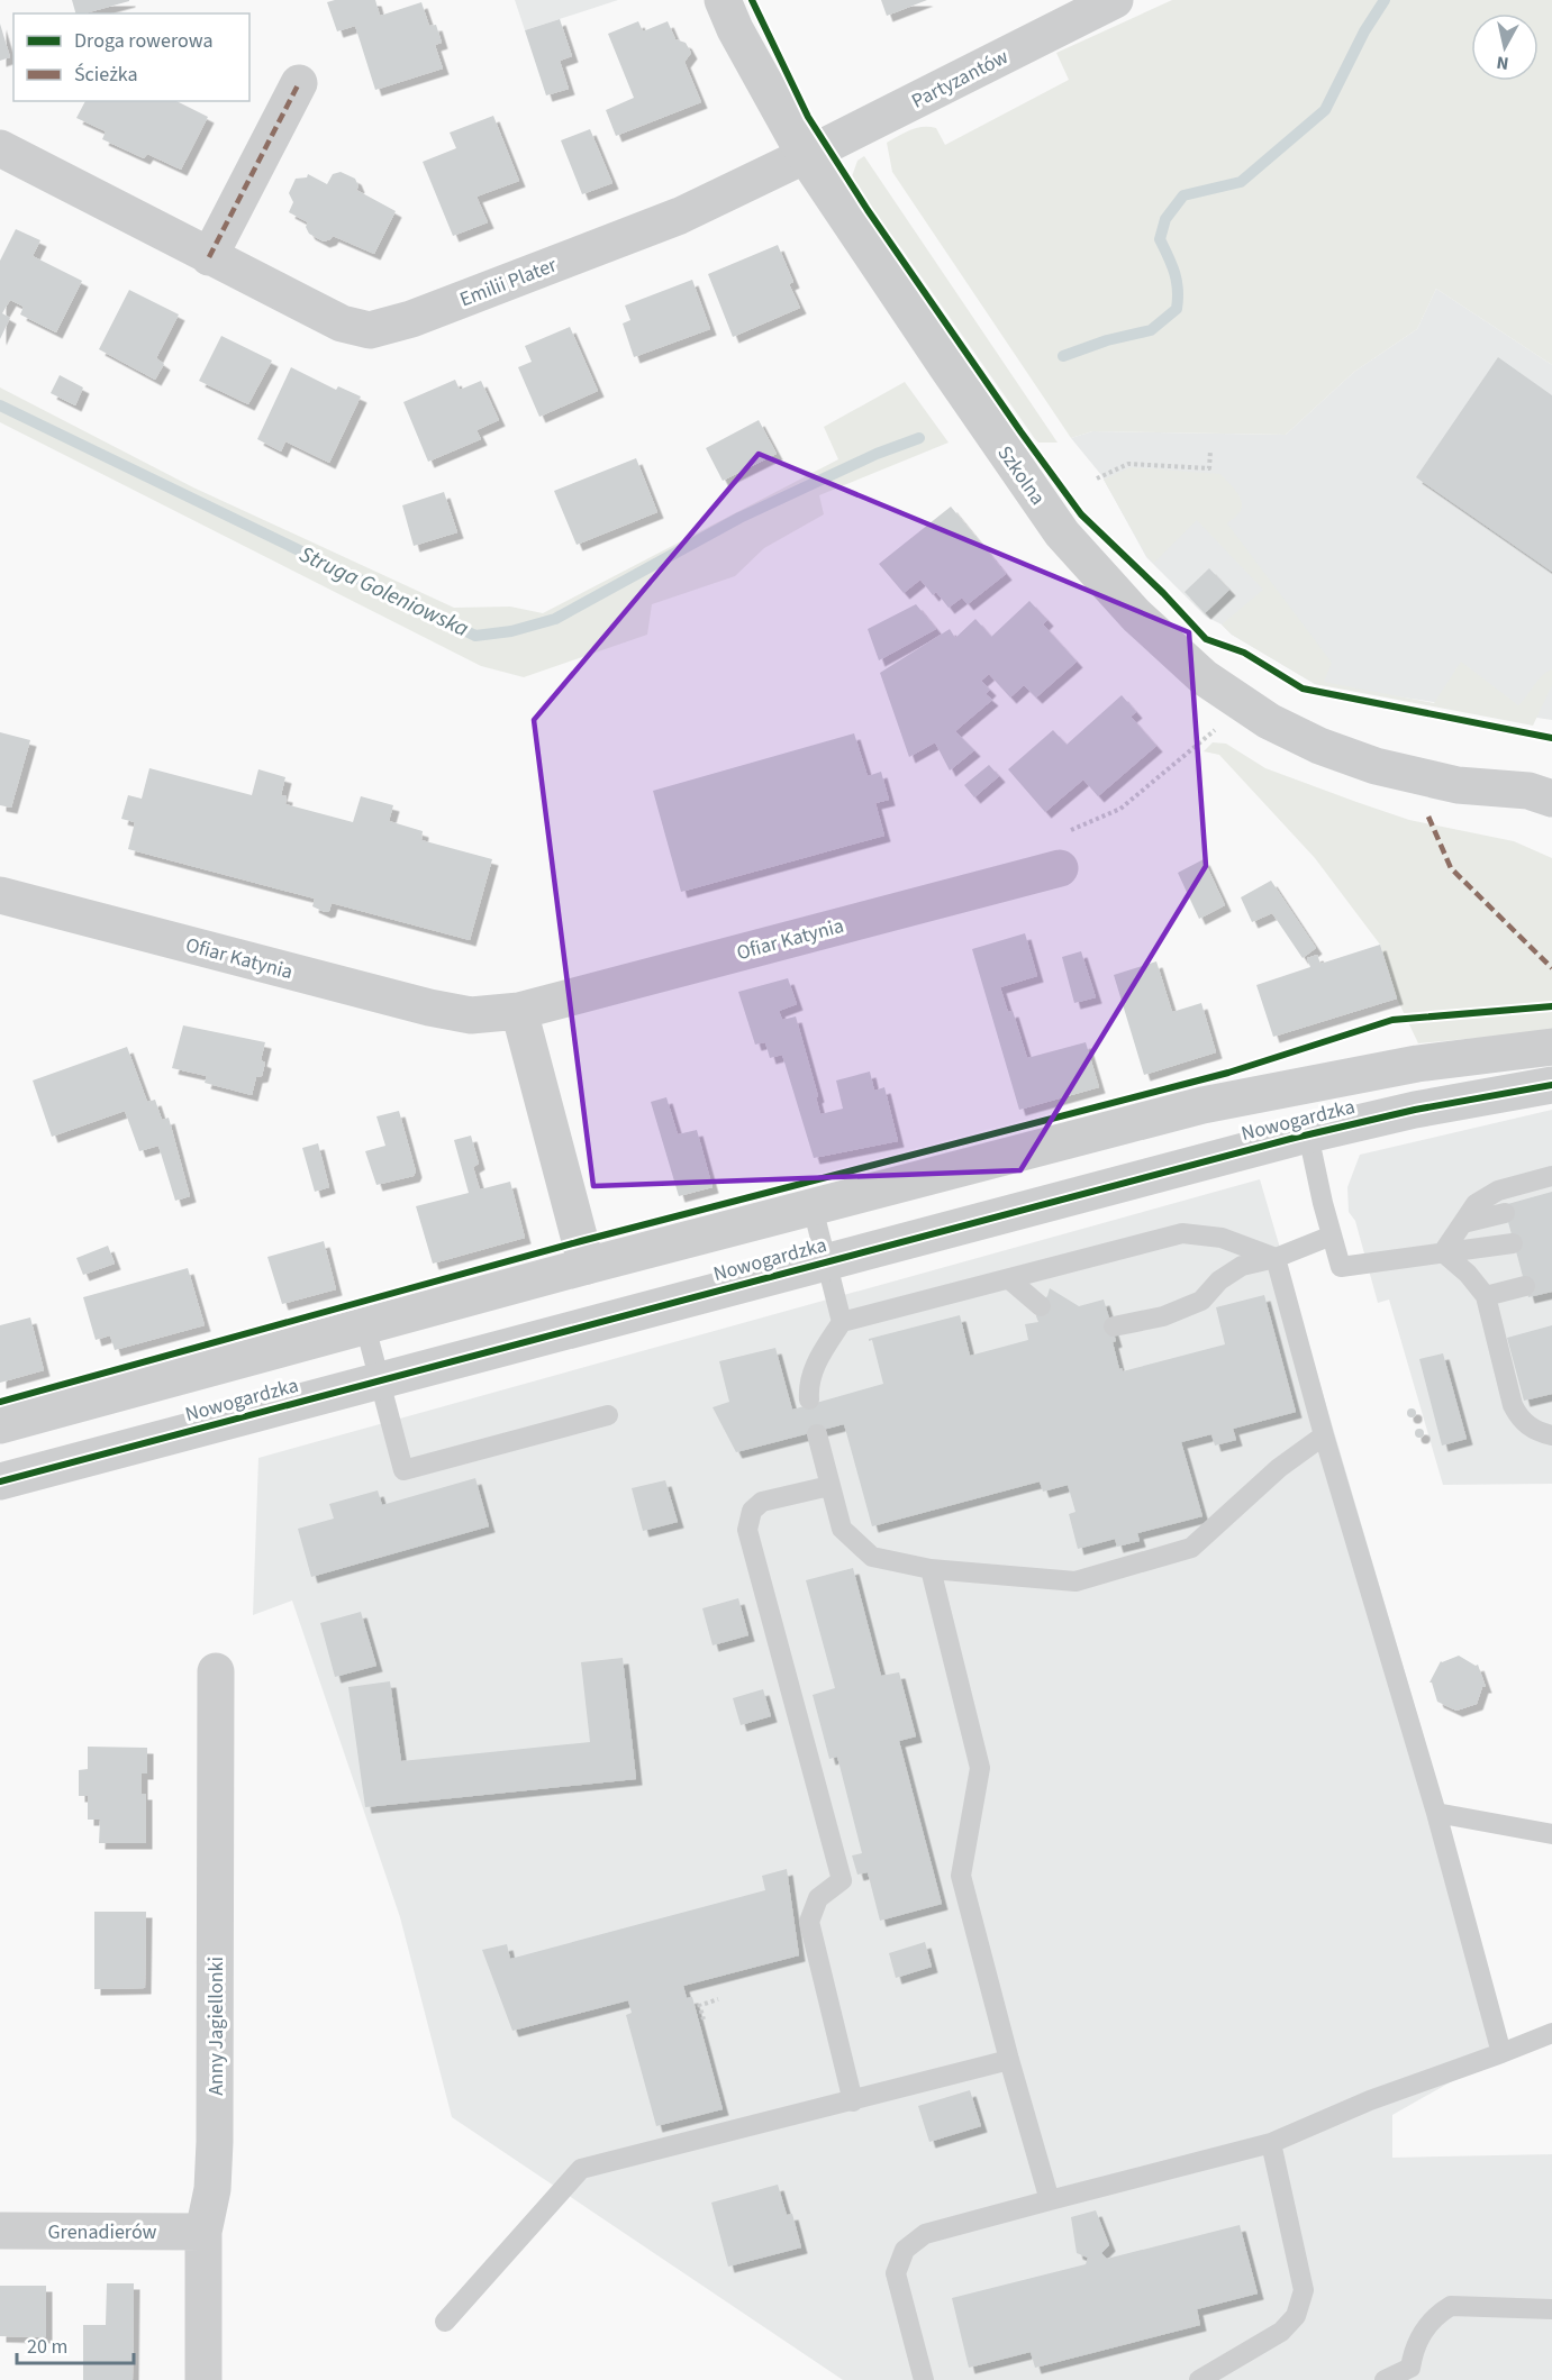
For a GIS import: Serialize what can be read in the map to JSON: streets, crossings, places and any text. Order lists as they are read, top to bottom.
{
  "streets": {
    "street": [
      "Partyzantów",
      "Emilii Plater",
      "Szkolna",
      "Ofiar Katynia",
      "Nowogardzka",
      "Anny Jagiellonki",
      "Grenadierów"
    ]
  },
  "crossings": [
    ["Partyzantów", "Emilii Plater"],
    ["Partyzantów", "Szkolna"],
    ["Emilii Plater", "Szkolna"],
    ["Anny Jagiellonki", "Grenadierów"]
  ],
  "water": ["Struga Goleniowska"],
  "legend": ["Droga rowerowa", "Ścieżka"],
  "scale_bar": "20 m",
  "north": "bottom"
}
